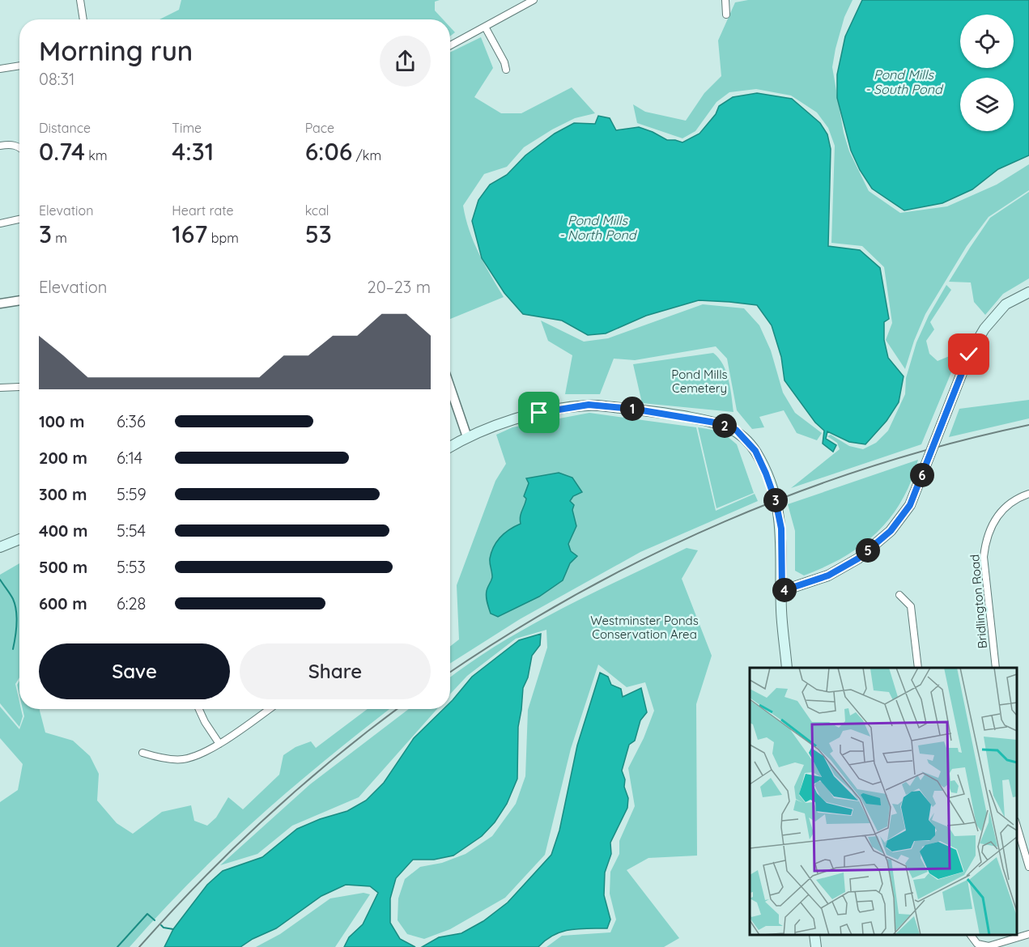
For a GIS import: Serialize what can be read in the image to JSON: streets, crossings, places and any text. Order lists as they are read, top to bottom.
{
  "streets": {
    "street": ["Bridlington Road"]
  },
  "water": ["Pond Mills - South Pond", "Pond Mills - North Pond"],
  "parks": ["Pond Mills Cemetery", "Westminster Ponds Conservation Area"],
  "page": {
    "heading": ["Morning run", "08:31"],
    "stats": [
      ["Distance", "0.74 km"],
      ["Time", "4:31"],
      ["Pace", "6:06 /km"],
      ["Elevation", "3 m"],
      ["Heart rate", "167 bpm"],
      ["kcal", "53"]
    ],
    "chart": ["Elevation", "20–23 m"],
    "pins": [
      "1",
      "2",
      "6",
      "3",
      "5",
      "4"
    ],
    "list": [
      {
        "name": "100 m",
        "note": "6:36"
      },
      {
        "name": "200 m",
        "note": "6:14"
      },
      {
        "name": "300 m",
        "note": "5:59"
      },
      {
        "name": "400 m",
        "note": "5:54"
      },
      {
        "name": "500 m",
        "note": "5:53"
      },
      {
        "name": "600 m",
        "note": "6:28"
      }
    ],
    "buttons": ["Save", "Share"]
  }
}
